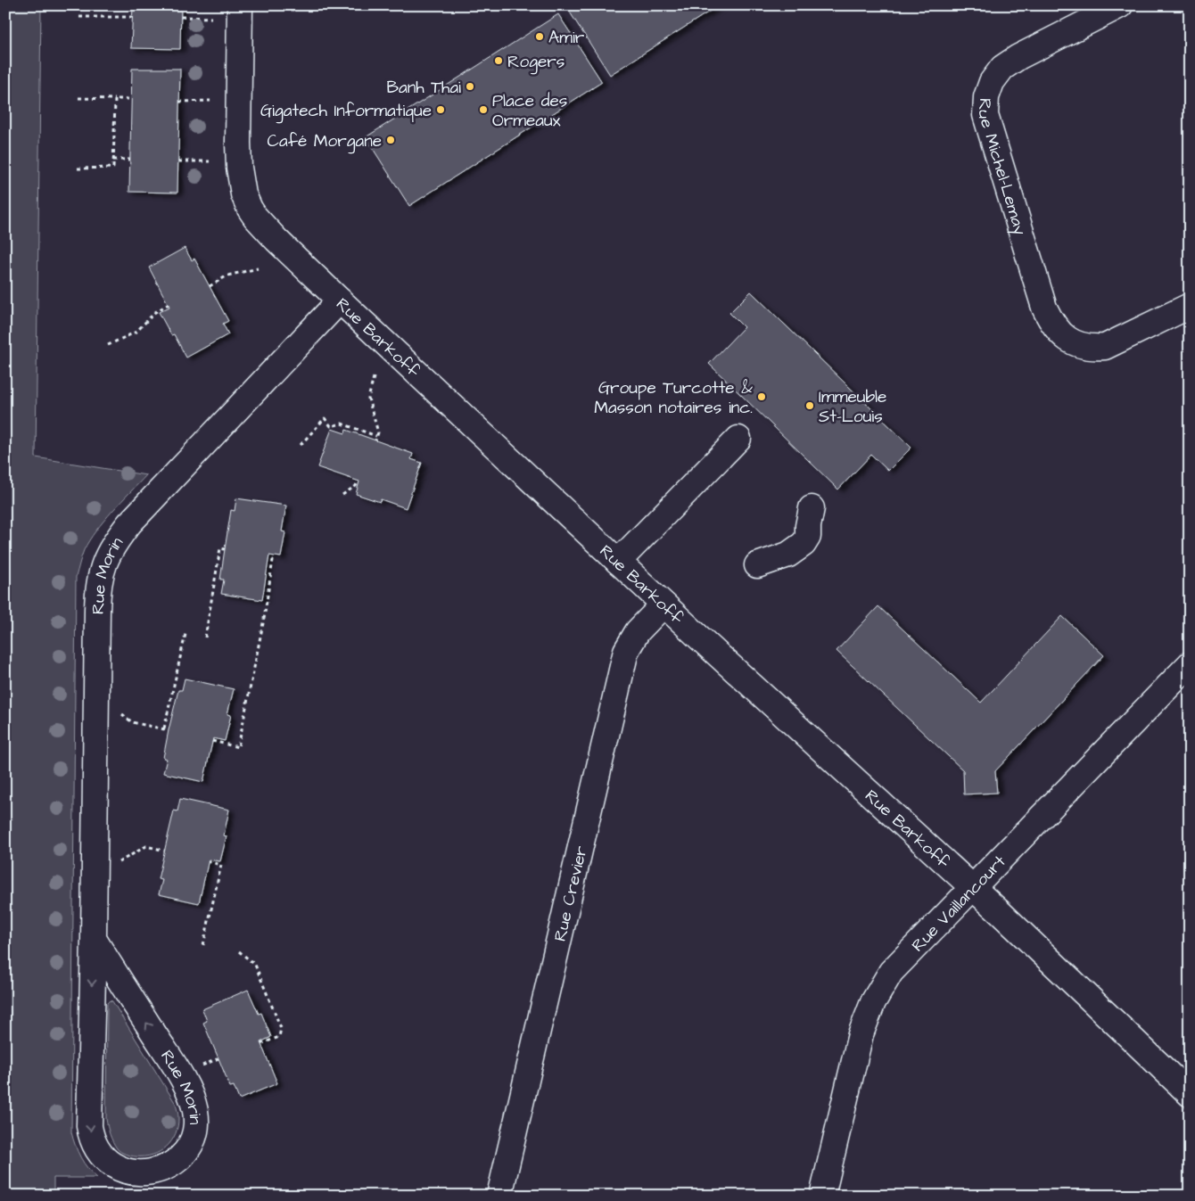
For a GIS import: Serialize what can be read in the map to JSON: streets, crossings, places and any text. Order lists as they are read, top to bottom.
{
  "streets": {
    "street": [
      "Rue Michel-Lemay",
      "Rue Barkoff",
      "Rue Morin",
      "Rue Crevier",
      "Rue Vaillancourt"
    ]
  },
  "crossings": [
    ["Rue Barkoff", "Rue Morin"],
    ["Rue Barkoff", "Rue Crevier"],
    ["Rue Barkoff", "Rue Vaillancourt"]
  ],
  "places": [
    "Amir",
    "Rogers",
    "Banh Thai",
    "Gigatech Informatique",
    "Place des Ormeaux",
    "Café Morgane",
    "Groupe Turcotte & Masson notaires inc.",
    "Immeuble St-Louis"
  ]
}
